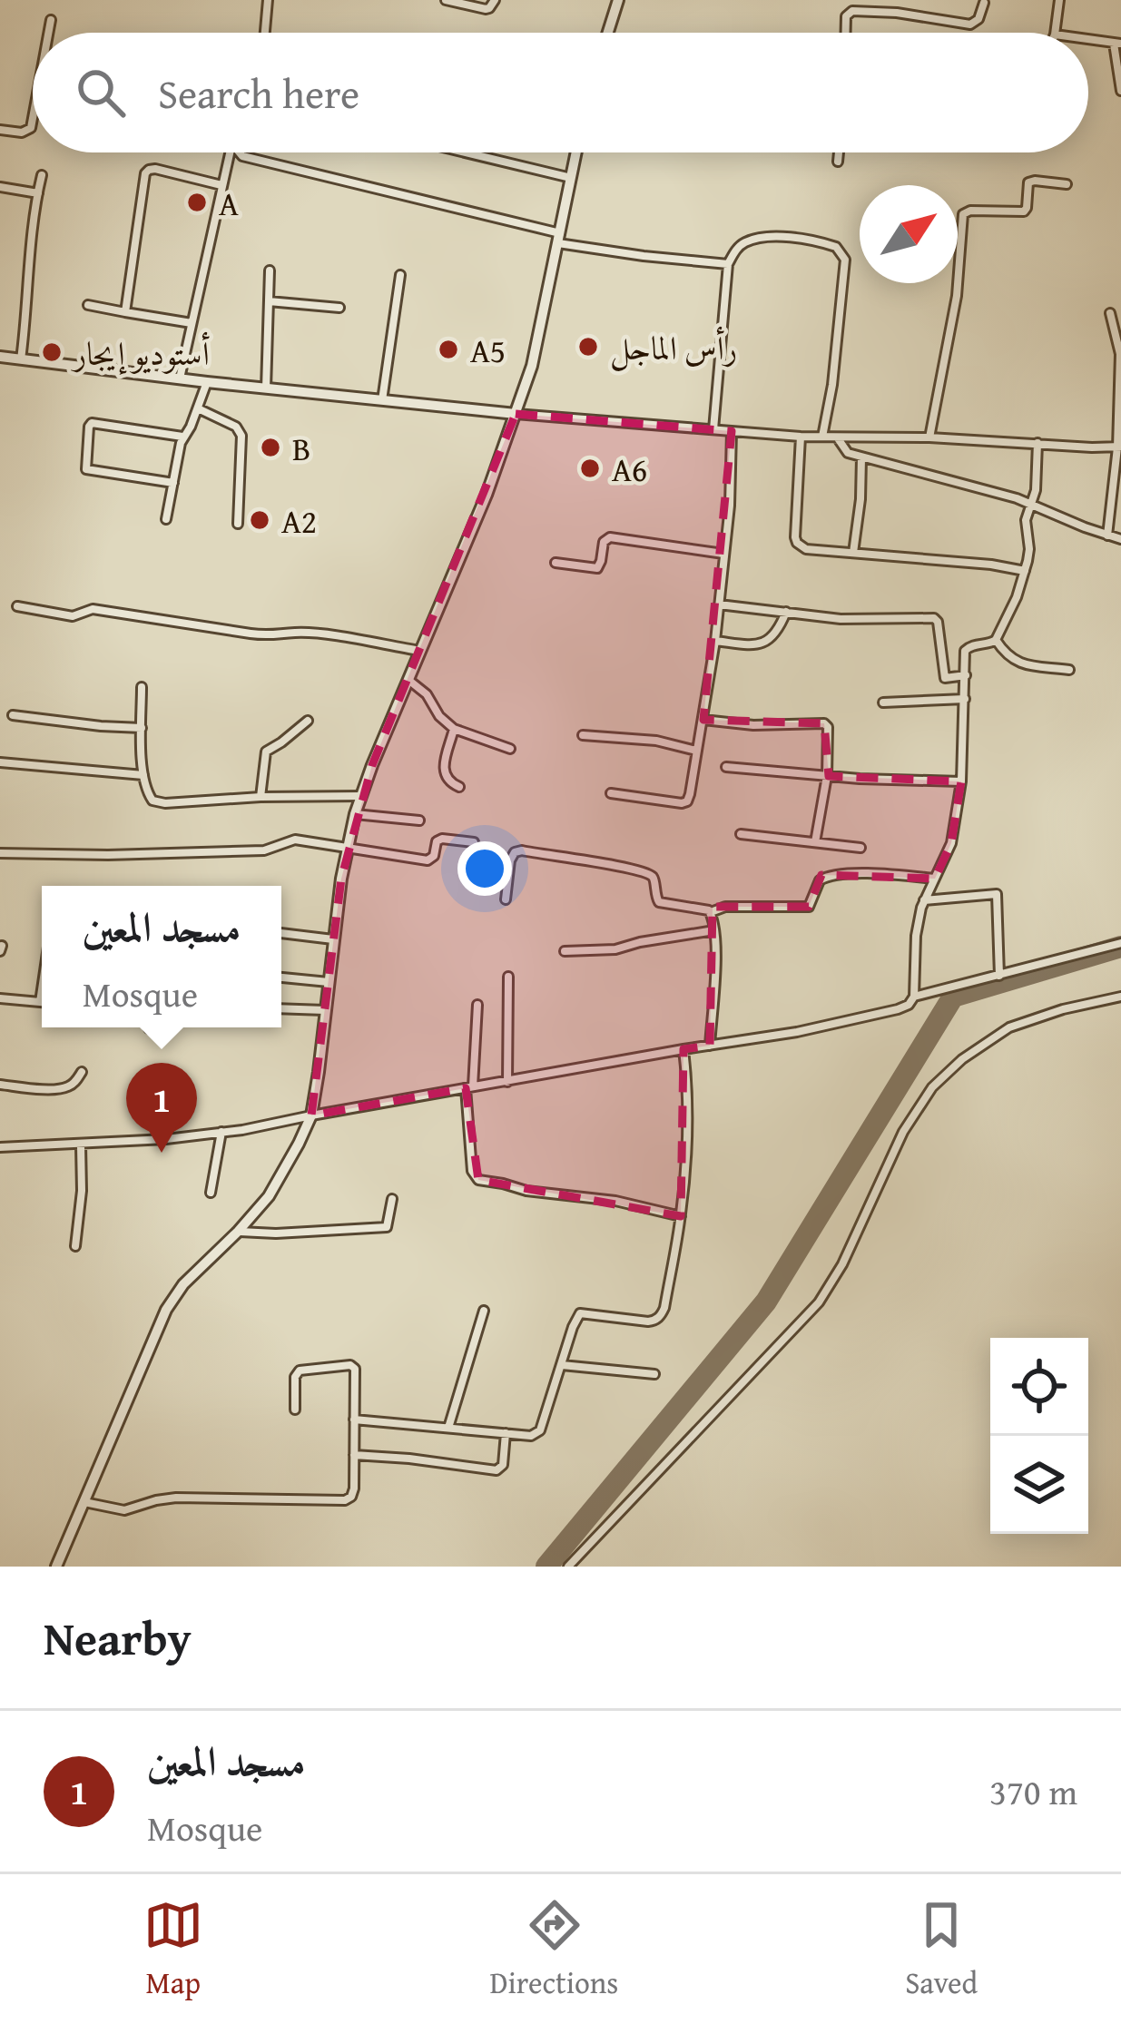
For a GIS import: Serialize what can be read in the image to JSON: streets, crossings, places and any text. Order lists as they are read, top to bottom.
{
  "places": [
    "A",
    "رأس الماجل",
    "A5",
    "أستوديو إيجار",
    "B",
    "A6",
    "A2"
  ],
  "north": "top right",
  "page": {
    "search": "Search here",
    "popup": ["مسجد المعين", "Mosque"],
    "pins": "1",
    "heading": "Nearby",
    "list": [
      {
        "mark": "1",
        "name": "مسجد المعين",
        "note": "Mosque",
        "value": "370 m"
      }
    ],
    "nav": ["Map", "Directions", "Saved"]
  }
}
